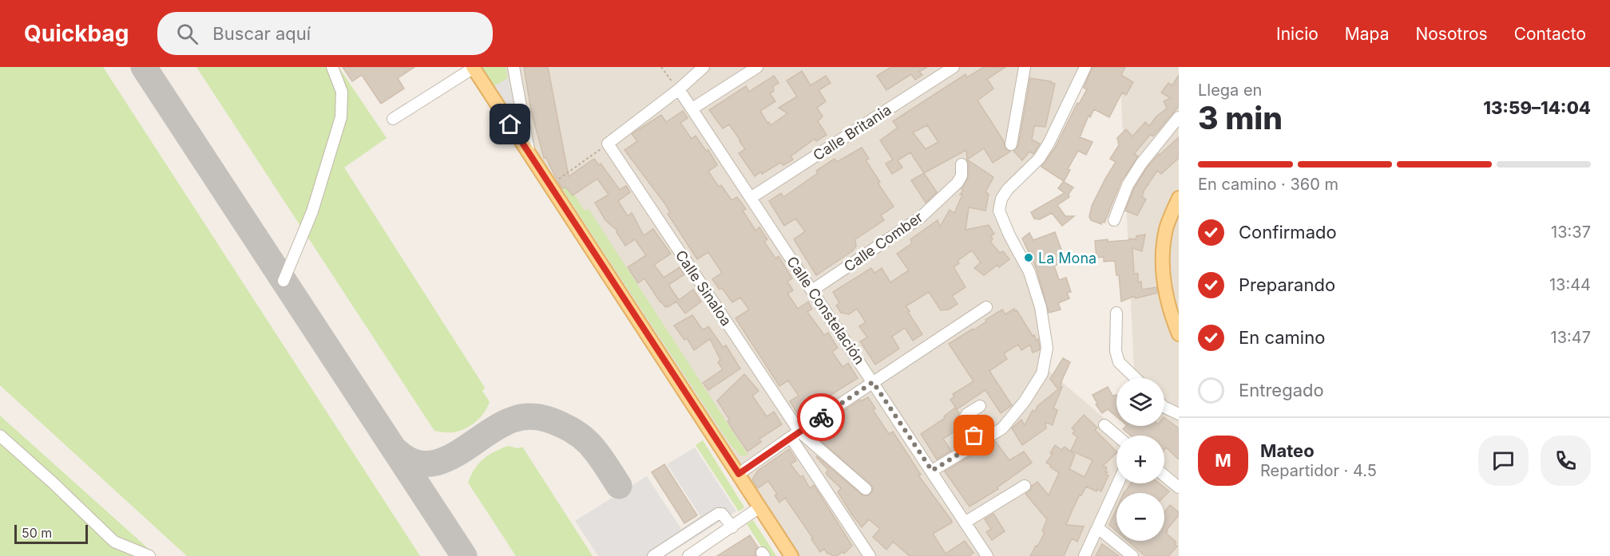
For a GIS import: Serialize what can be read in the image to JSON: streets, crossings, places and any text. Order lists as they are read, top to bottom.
{
  "streets": {
    "street": [
      "Calle Britania",
      "Calle Comber",
      "Calle Sinaloa",
      "Calle Constelación"
    ]
  },
  "crossings": [
    ["Calle Britania", "Calle Constelación"],
    ["Calle Comber", "Calle Constelación"]
  ],
  "places": ["La Mona"],
  "scale_bar": "50 m",
  "page": {
    "header": "Quickbag",
    "search": "Buscar aquí",
    "nav": [
      "Inicio",
      "Mapa",
      "Nosotros",
      "Contacto"
    ],
    "heading": ["3 min", "Llega en", "13:59–14:04"],
    "panel": ["Mateo", "Repartidor · 4.5"],
    "bar": "En camino · 360 m",
    "list": [
      ["Confirmado", "13:37"],
      ["Preparando", "13:44"],
      ["En camino", "13:47"],
      "Entregado"
    ],
    "map_buttons": ["+", "−"],
    "round": "M",
    "scale": "50 m"
  }
}
